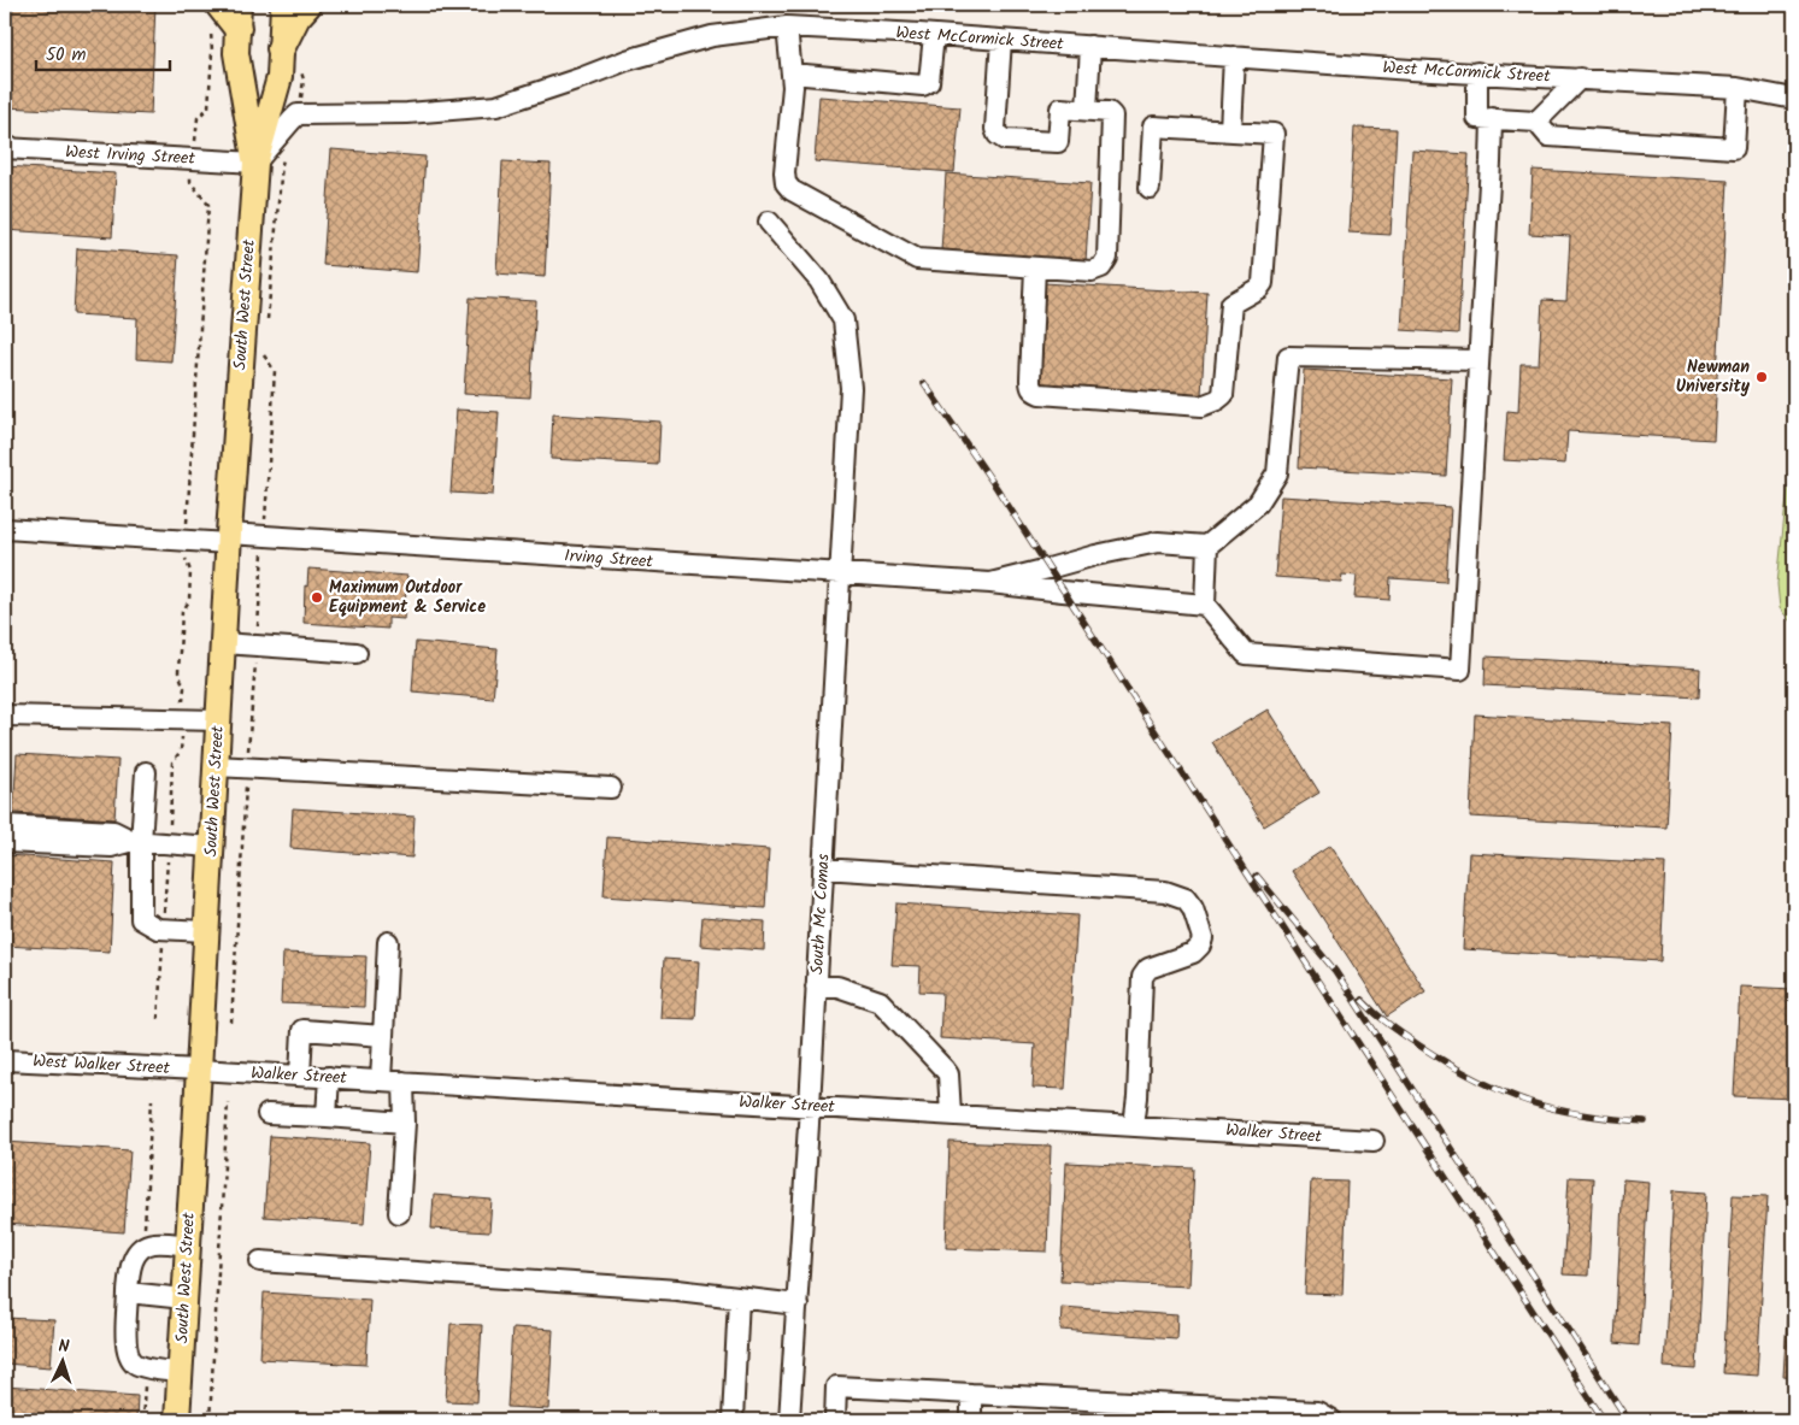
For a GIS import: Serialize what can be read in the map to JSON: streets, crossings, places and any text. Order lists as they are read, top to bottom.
{
  "streets": {
    "main road": ["South West Street"],
    "street": [
      "West McCormick Street",
      "West Irving Street",
      "Irving Street",
      "South Mc Comas",
      "West Walker Street",
      "Walker Street"
    ]
  },
  "crossings": [
    ["West Irving Street", "South West Street"],
    ["South West Street", "Irving Street"],
    ["South West Street", "West Walker Street"],
    ["South West Street", "Walker Street"],
    ["Irving Street", "South Mc Comas"],
    ["South Mc Comas", "Walker Street"],
    ["West Walker Street", "Walker Street"]
  ],
  "places": ["Newman University", "Maximum Outdoor Equipment & Service"],
  "scale_bar": "50 m",
  "north": "top"
}
